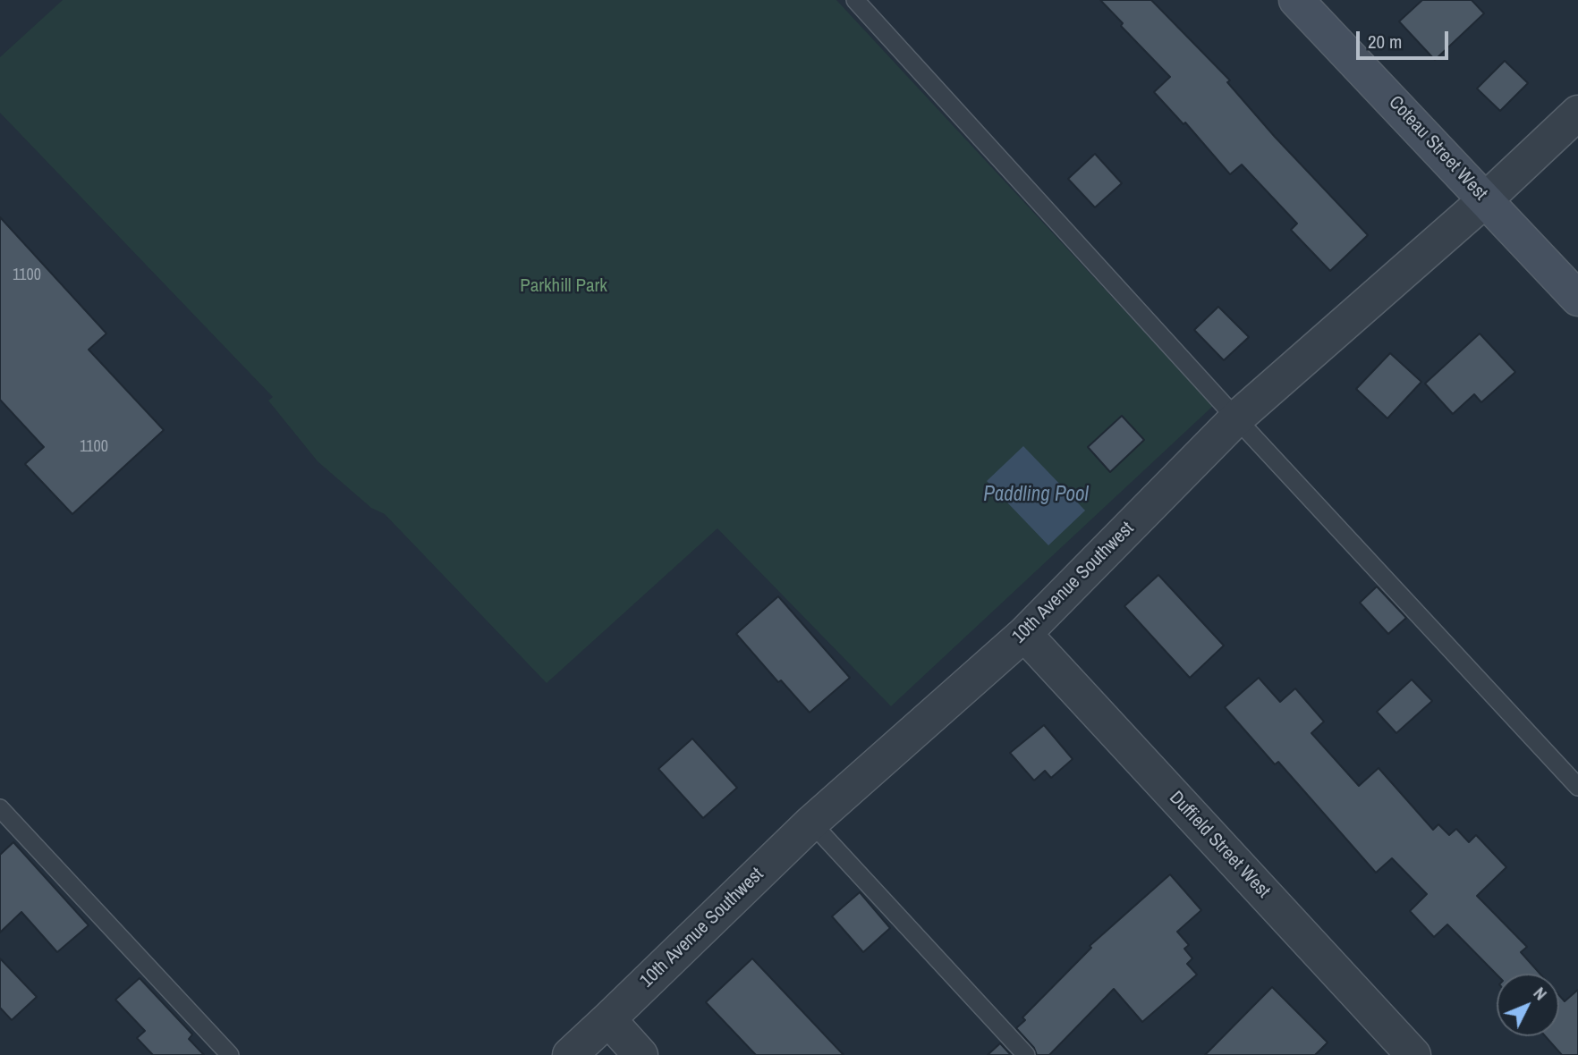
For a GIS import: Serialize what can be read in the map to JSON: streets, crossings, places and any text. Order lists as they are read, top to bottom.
{
  "streets": {
    "street": ["Coteau Street West", "10th Avenue Southwest", "Duffield Street West"]
  },
  "crossings": [
    ["Coteau Street West", "10th Avenue Southwest"],
    ["10th Avenue Southwest", "Duffield Street West"]
  ],
  "water": ["Paddling Pool"],
  "parks": ["Parkhill Park"],
  "house_numbers": ["1100", "1100"],
  "scale_bar": "20 m",
  "north": "top right"
}
